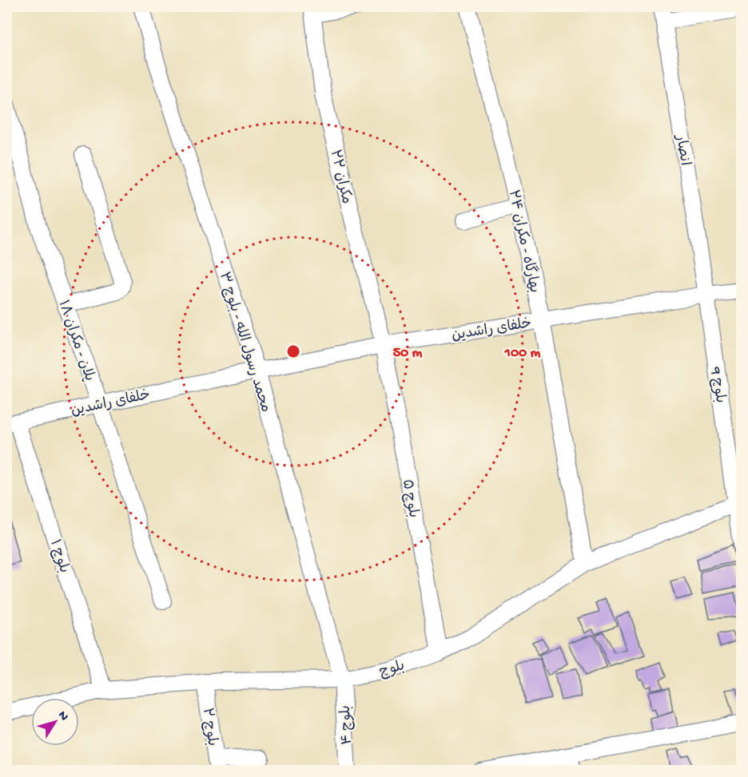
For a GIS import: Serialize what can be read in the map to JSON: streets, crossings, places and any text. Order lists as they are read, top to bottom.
{
  "streets": {
    "street": [
      "انصار",
      "مکران ۲۲",
      "بهارگاه - مکران ۲۴",
      "خلفای راشدین",
      "پلان - مکران ۱۸",
      "محمد رسول الله - بلوچ ۳",
      "بلوچ 9",
      "بلوچ ۵",
      "بلوچ ۱",
      "بلوچ",
      "بلوچ ۴",
      "بلوچ ۲"
    ]
  },
  "crossings": [
    ["انصار", "خلفای راشدین"],
    ["انصار", "بلوچ 9"],
    ["مکران ۲۲", "خلفای راشدین"],
    ["مکران ۲۲", "بلوچ ۵"],
    ["بهارگاه - مکران ۲۴", "خلفای راشدین"],
    ["بهارگاه - مکران ۲۴", "بلوچ"],
    ["خلفای راشدین", "پلان - مکران ۱۸"],
    ["خلفای راشدین", "محمد رسول الله - بلوچ ۳"],
    ["خلفای راشدین", "بلوچ 9"],
    ["خلفای راشدین", "بلوچ ۵"],
    ["خلفای راشدین", "بلوچ ۱"],
    ["محمد رسول الله - بلوچ ۳", "بلوچ"],
    ["محمد رسول الله - بلوچ ۳", "بلوچ ۴"],
    ["بلوچ 9", "بلوچ"],
    ["بلوچ ۵", "بلوچ"],
    ["بلوچ ۱", "بلوچ"],
    ["بلوچ", "بلوچ ۴"],
    ["بلوچ", "بلوچ ۲"]
  ],
  "north": "top right",
  "rings": ["50 m", "100 m"]
}
